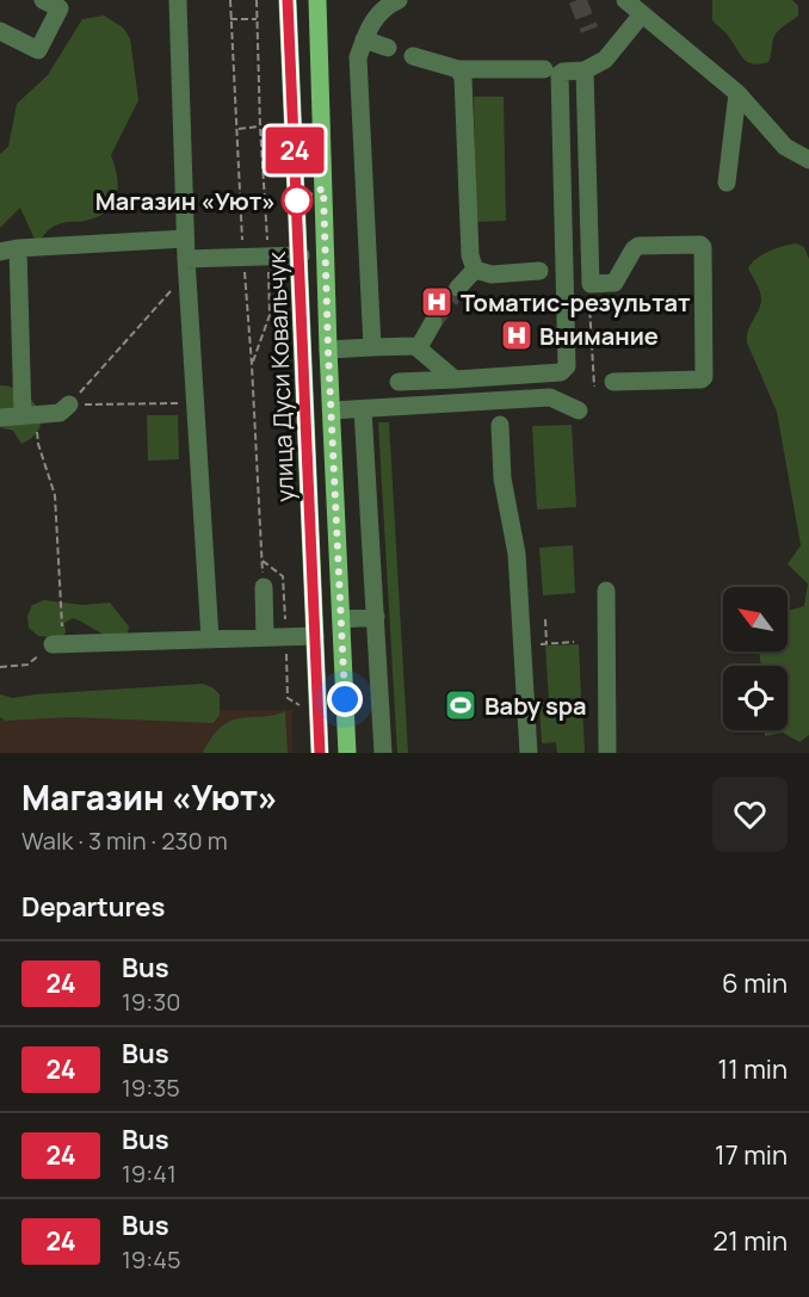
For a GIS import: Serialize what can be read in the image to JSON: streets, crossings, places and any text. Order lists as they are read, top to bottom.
{
  "streets": {
    "main road": ["улица Дуси Ковальчук"]
  },
  "places": {
    "other": ["Магазин «Уют»"],
    "hospital": ["Томатис-результат", "Внимание"],
    "sports": ["Baby spa"]
  },
  "lines": ["bus line 24"],
  "north": "top left",
  "page": {
    "on_map": "24",
    "heading": [
      ["Магазин «Уют»", "Walk · 3 min · 230 m"],
      "Departures"
    ],
    "list": [
      {
        "mark": "24",
        "name": "Bus",
        "note": "19:30",
        "value": "6 min"
      },
      {
        "mark": "24",
        "name": "Bus",
        "note": "19:35",
        "value": "11 min"
      },
      {
        "mark": "24",
        "name": "Bus",
        "note": "19:41",
        "value": "17 min"
      },
      {
        "mark": "24",
        "name": "Bus",
        "note": "19:45",
        "value": "21 min"
      }
    ]
  }
}
